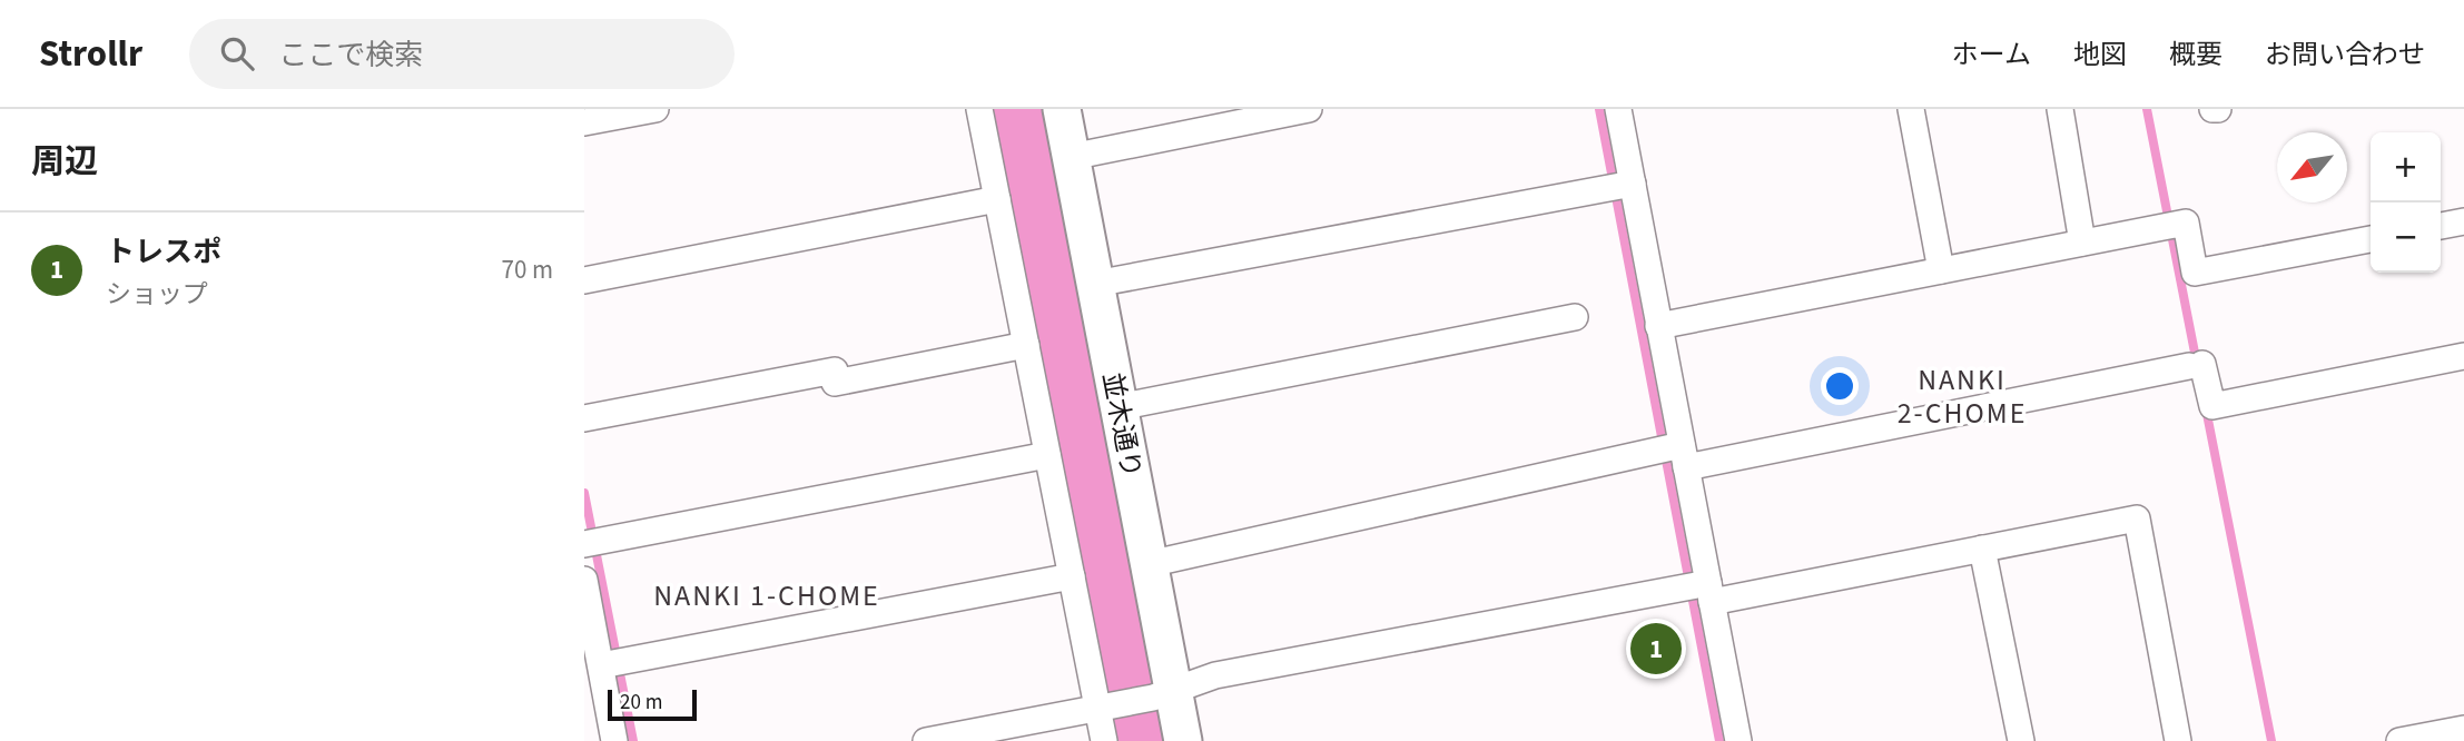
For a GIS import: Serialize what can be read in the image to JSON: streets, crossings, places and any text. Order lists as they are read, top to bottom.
{
  "streets": {
    "street": ["並木通り"]
  },
  "districts": ["NANKI 2-CHOME", "NANKI 1-CHOME"],
  "scale_bar": "20 m",
  "north": "bottom left",
  "page": {
    "header": "Strollr",
    "search": "ここで検索",
    "nav": [
      "ホーム",
      "地図",
      "概要",
      "お問い合わせ"
    ],
    "heading": "周辺",
    "map_buttons": ["+", "−"],
    "list": [
      {
        "mark": "1",
        "name": "トレスポ",
        "note": "ショップ",
        "value": "70 m"
      }
    ],
    "pins": "1",
    "scale": "20 m"
  }
}
